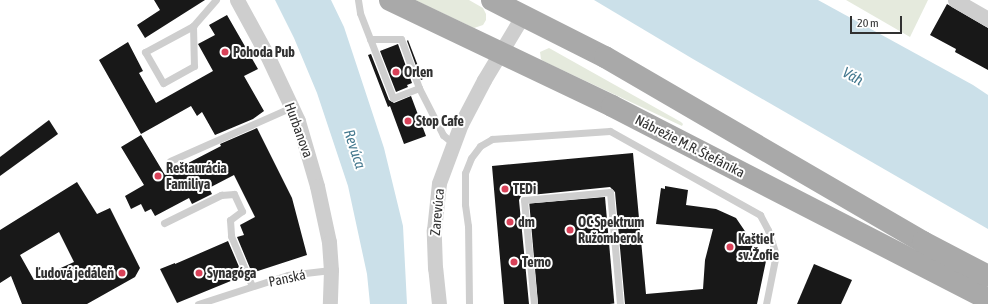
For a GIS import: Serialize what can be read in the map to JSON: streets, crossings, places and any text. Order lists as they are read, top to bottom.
{
  "streets": {
    "main road": ["Nábrežie M.R. Štefánika"],
    "street": ["Hurbanova", "Zarevúca"],
    "lane": ["Panská"]
  },
  "crossings": [
    ["Hurbanova", "Panská"],
    ["Nábrežie M.R. Štefánika", "Zarevúca"]
  ],
  "water": ["Váh", "Revúca"],
  "places": [
    "Pohoda Pub",
    "Orlen",
    "Stop Cafe",
    "Reštaurácia Familiya",
    "TEDi",
    "dm",
    "OC Spektrum Ružomberok",
    "Kaštieľ sv. Žofie",
    "Terno",
    "Ľudová jedáleň",
    "Synagóga"
  ],
  "scale_bar": "20 m"
}
